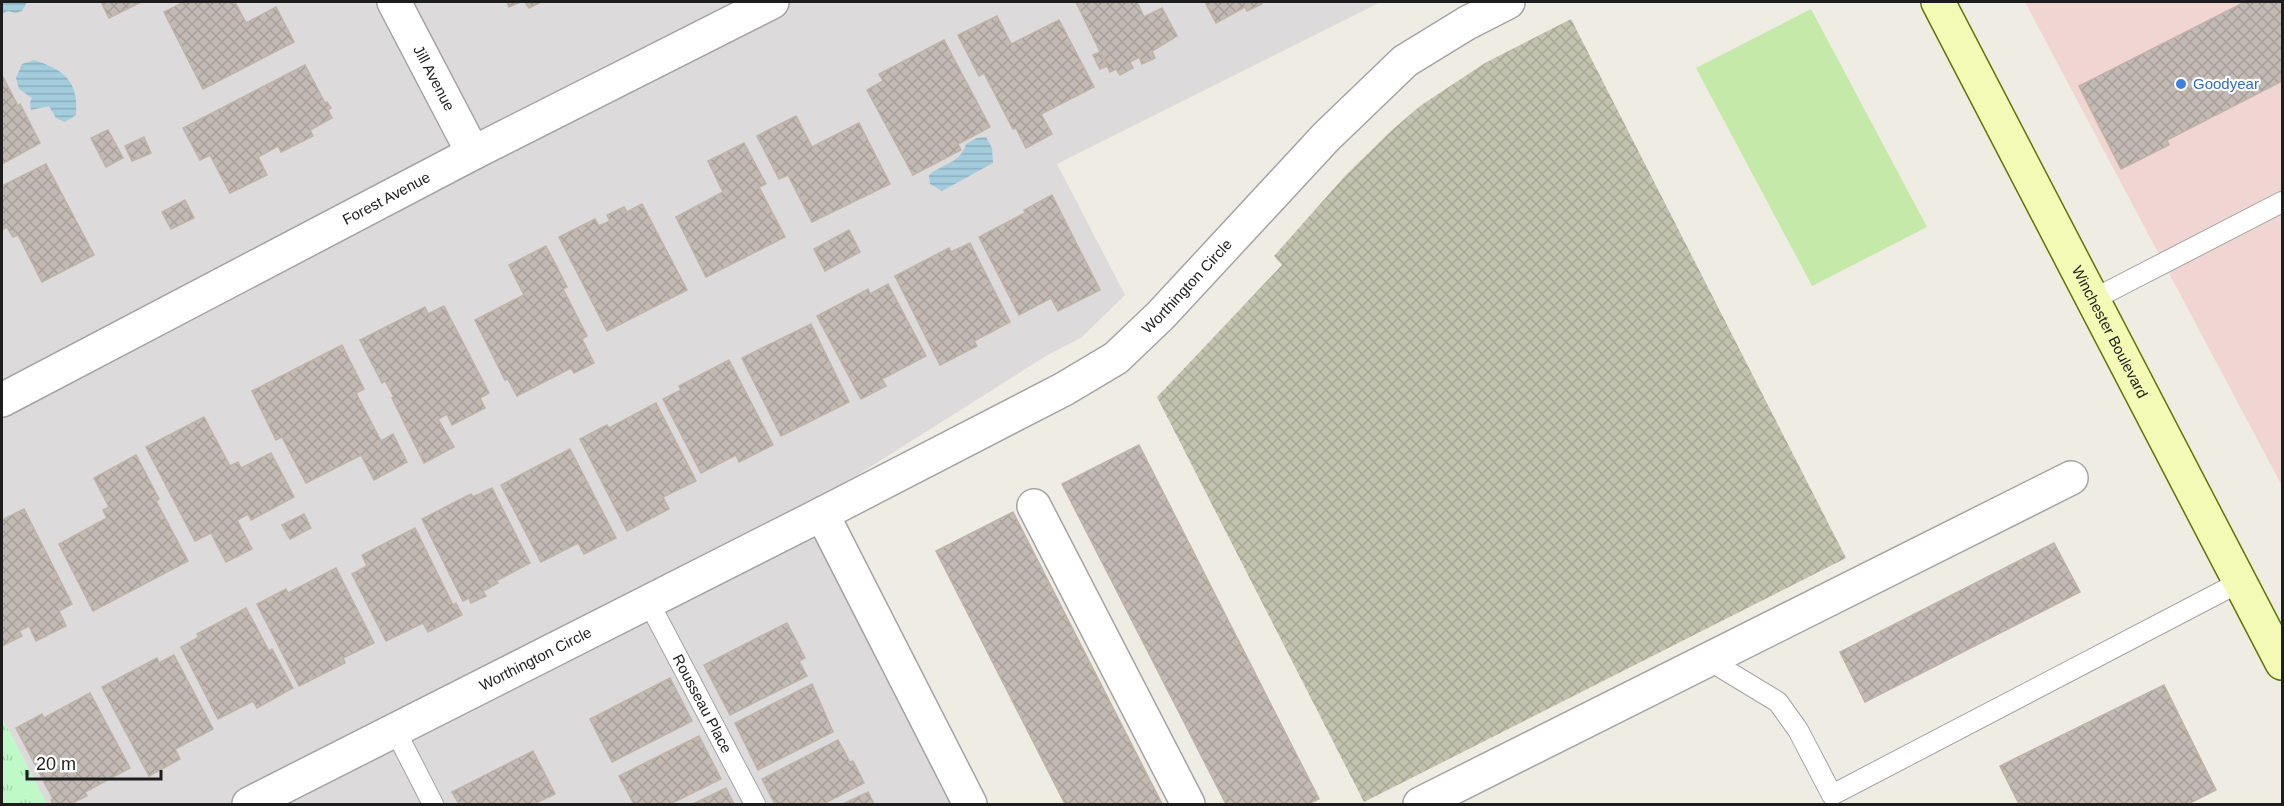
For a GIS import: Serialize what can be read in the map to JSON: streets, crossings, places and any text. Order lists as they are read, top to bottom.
{
  "streets": {
    "main road": ["Winchester Boulevard"],
    "street": ["Jill Avenue", "Forest Avenue", "Worthington Circle"],
    "lane": ["Rousseau Place"]
  },
  "crossings": [
    ["Jill Avenue", "Forest Avenue"],
    ["Worthington Circle", "Rousseau Place"]
  ],
  "places": ["Goodyear"],
  "scale_bar": "20 m"
}
